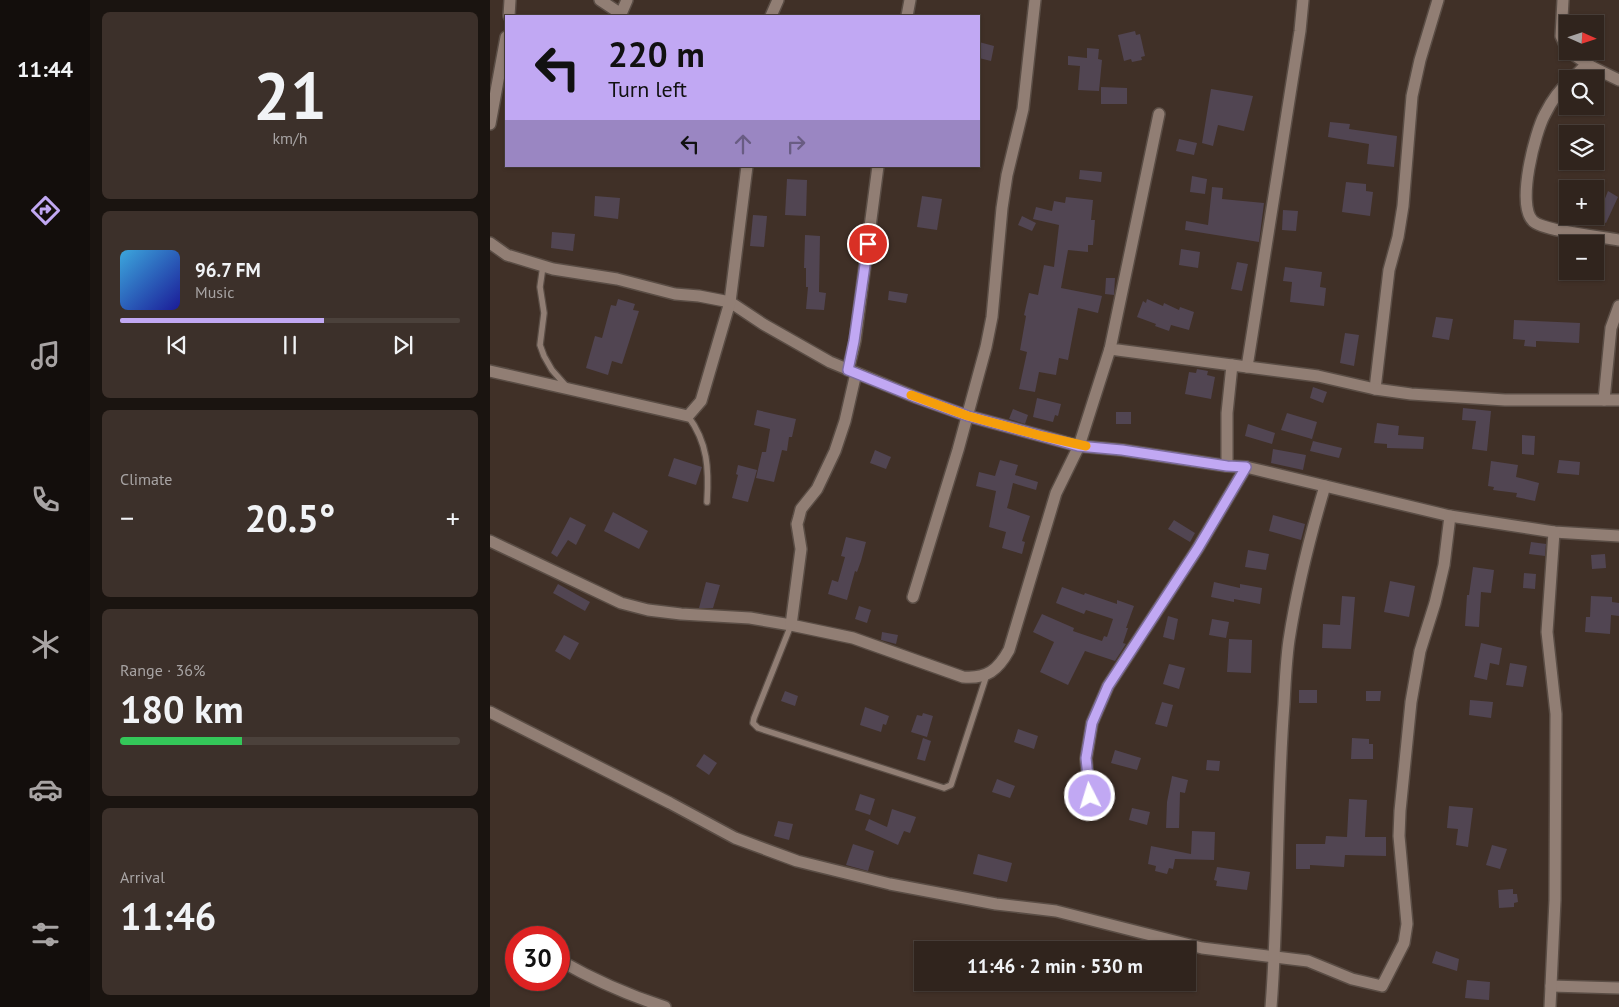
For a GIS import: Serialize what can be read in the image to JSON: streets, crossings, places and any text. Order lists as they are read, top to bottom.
{
  "north": "right",
  "page": {
    "tabs": "11:44",
    "tile": [
      ["21", "km/h"],
      "Climate",
      ["Range · 36%", "180 km"],
      ["Arrival", "11:46"]
    ],
    "map_buttons": ["+", "−"],
    "turn": ["220 m", "Turn left"],
    "song": ["96.7 FM", "Music"],
    "heat": ["−", "20.5°", "+"],
    "limit": "30",
    "trip": "11:46 · 2 min · 530 m"
  }
}
